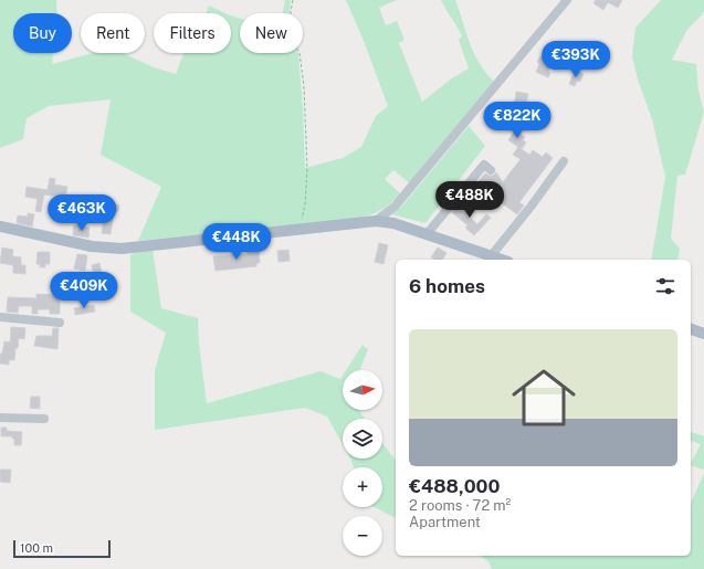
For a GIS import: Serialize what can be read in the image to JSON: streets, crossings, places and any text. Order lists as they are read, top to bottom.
{
  "scale_bar": "100 m",
  "north": "right",
  "page": {
    "chip": [
      "Buy",
      "Rent",
      "Filters",
      "New"
    ],
    "price": [
      "€393K",
      "€822K",
      "€488K",
      "€463K",
      "€448K",
      "€409K"
    ],
    "heading": "6 homes",
    "list": [
      {
        "name": "€488,000",
        "note": "2 rooms · 72 m² · Apartment"
      }
    ],
    "map_buttons": ["+", "−"],
    "scale": "100 m"
  }
}
